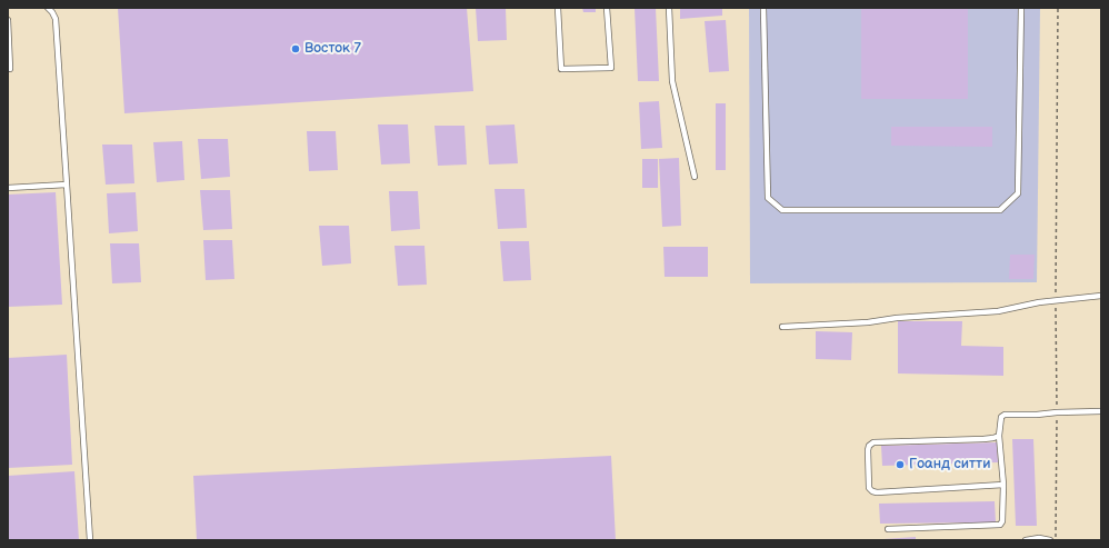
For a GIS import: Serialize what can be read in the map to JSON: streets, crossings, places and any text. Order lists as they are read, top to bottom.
{
  "places": ["Восток 7", "Гоанд ситти"]
}
